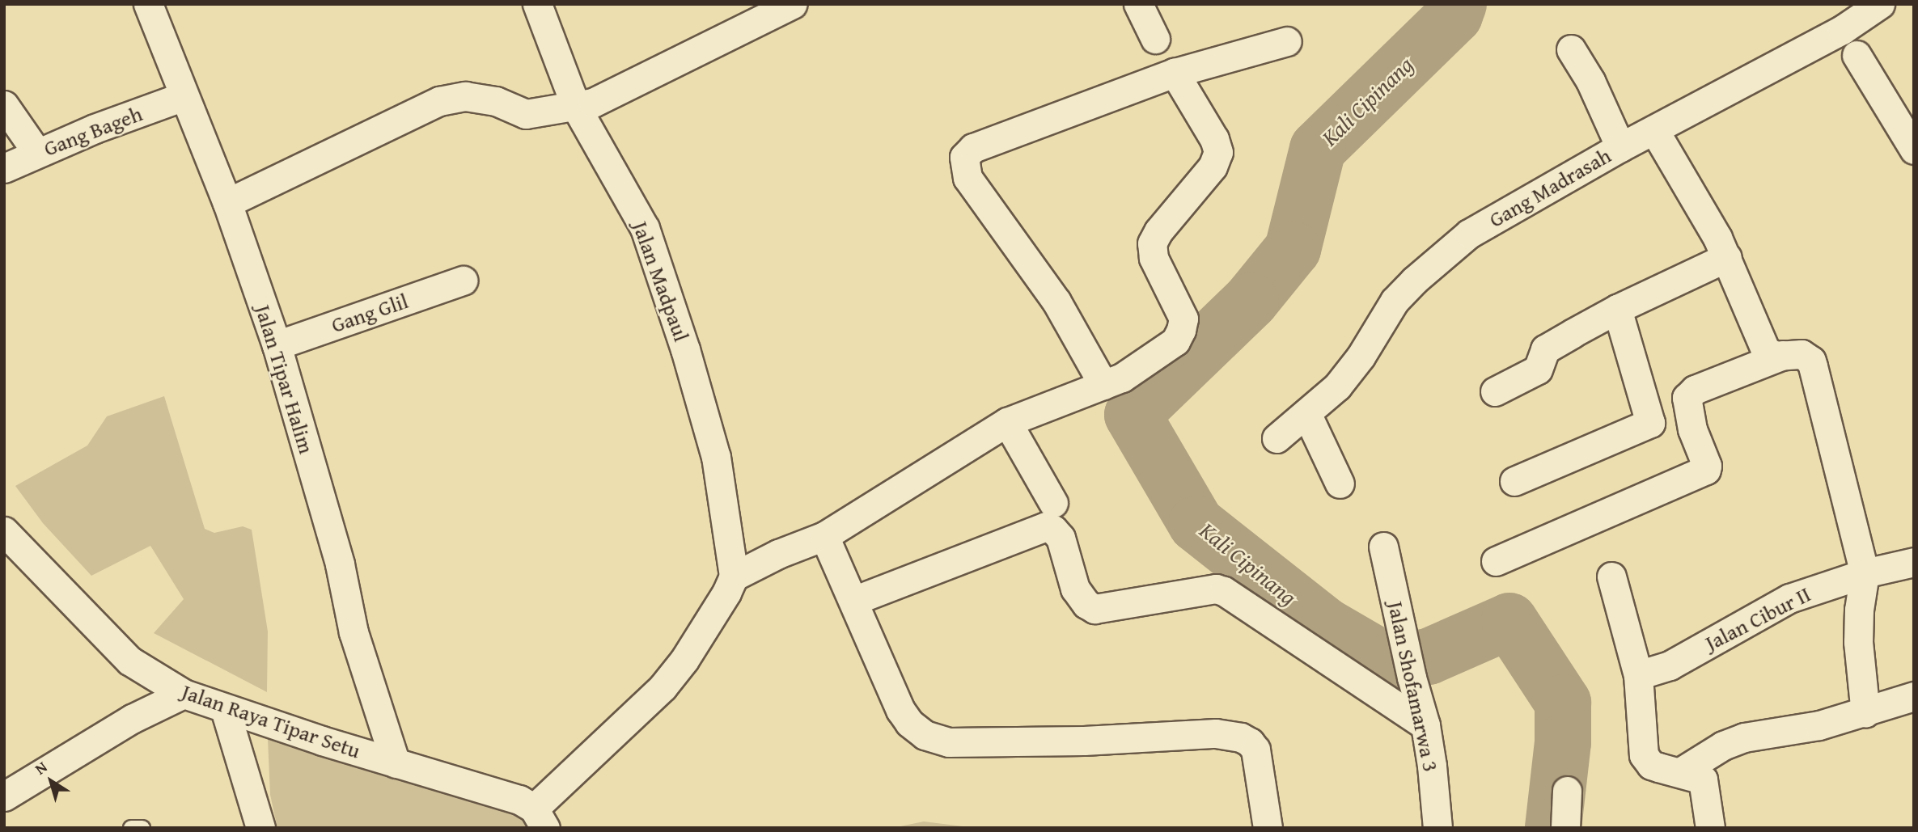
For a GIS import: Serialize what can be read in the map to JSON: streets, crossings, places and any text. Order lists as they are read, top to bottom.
{
  "streets": {
    "street": [
      "Gang Bageh",
      "Gang Madrasah",
      "Jalan Madpaul",
      "Gang Glil",
      "Jalan Tipar Halim",
      "Jalan Cibur II",
      "Jalan Shofamarwa 3",
      "Jalan Raya Tipar Setu"
    ]
  },
  "crossings": [
    ["Gang Bageh", "Jalan Tipar Halim"],
    ["Gang Glil", "Jalan Tipar Halim"],
    ["Jalan Tipar Halim", "Jalan Raya Tipar Setu"]
  ],
  "water": ["Kali Cipinang"],
  "north": "top left"
}
